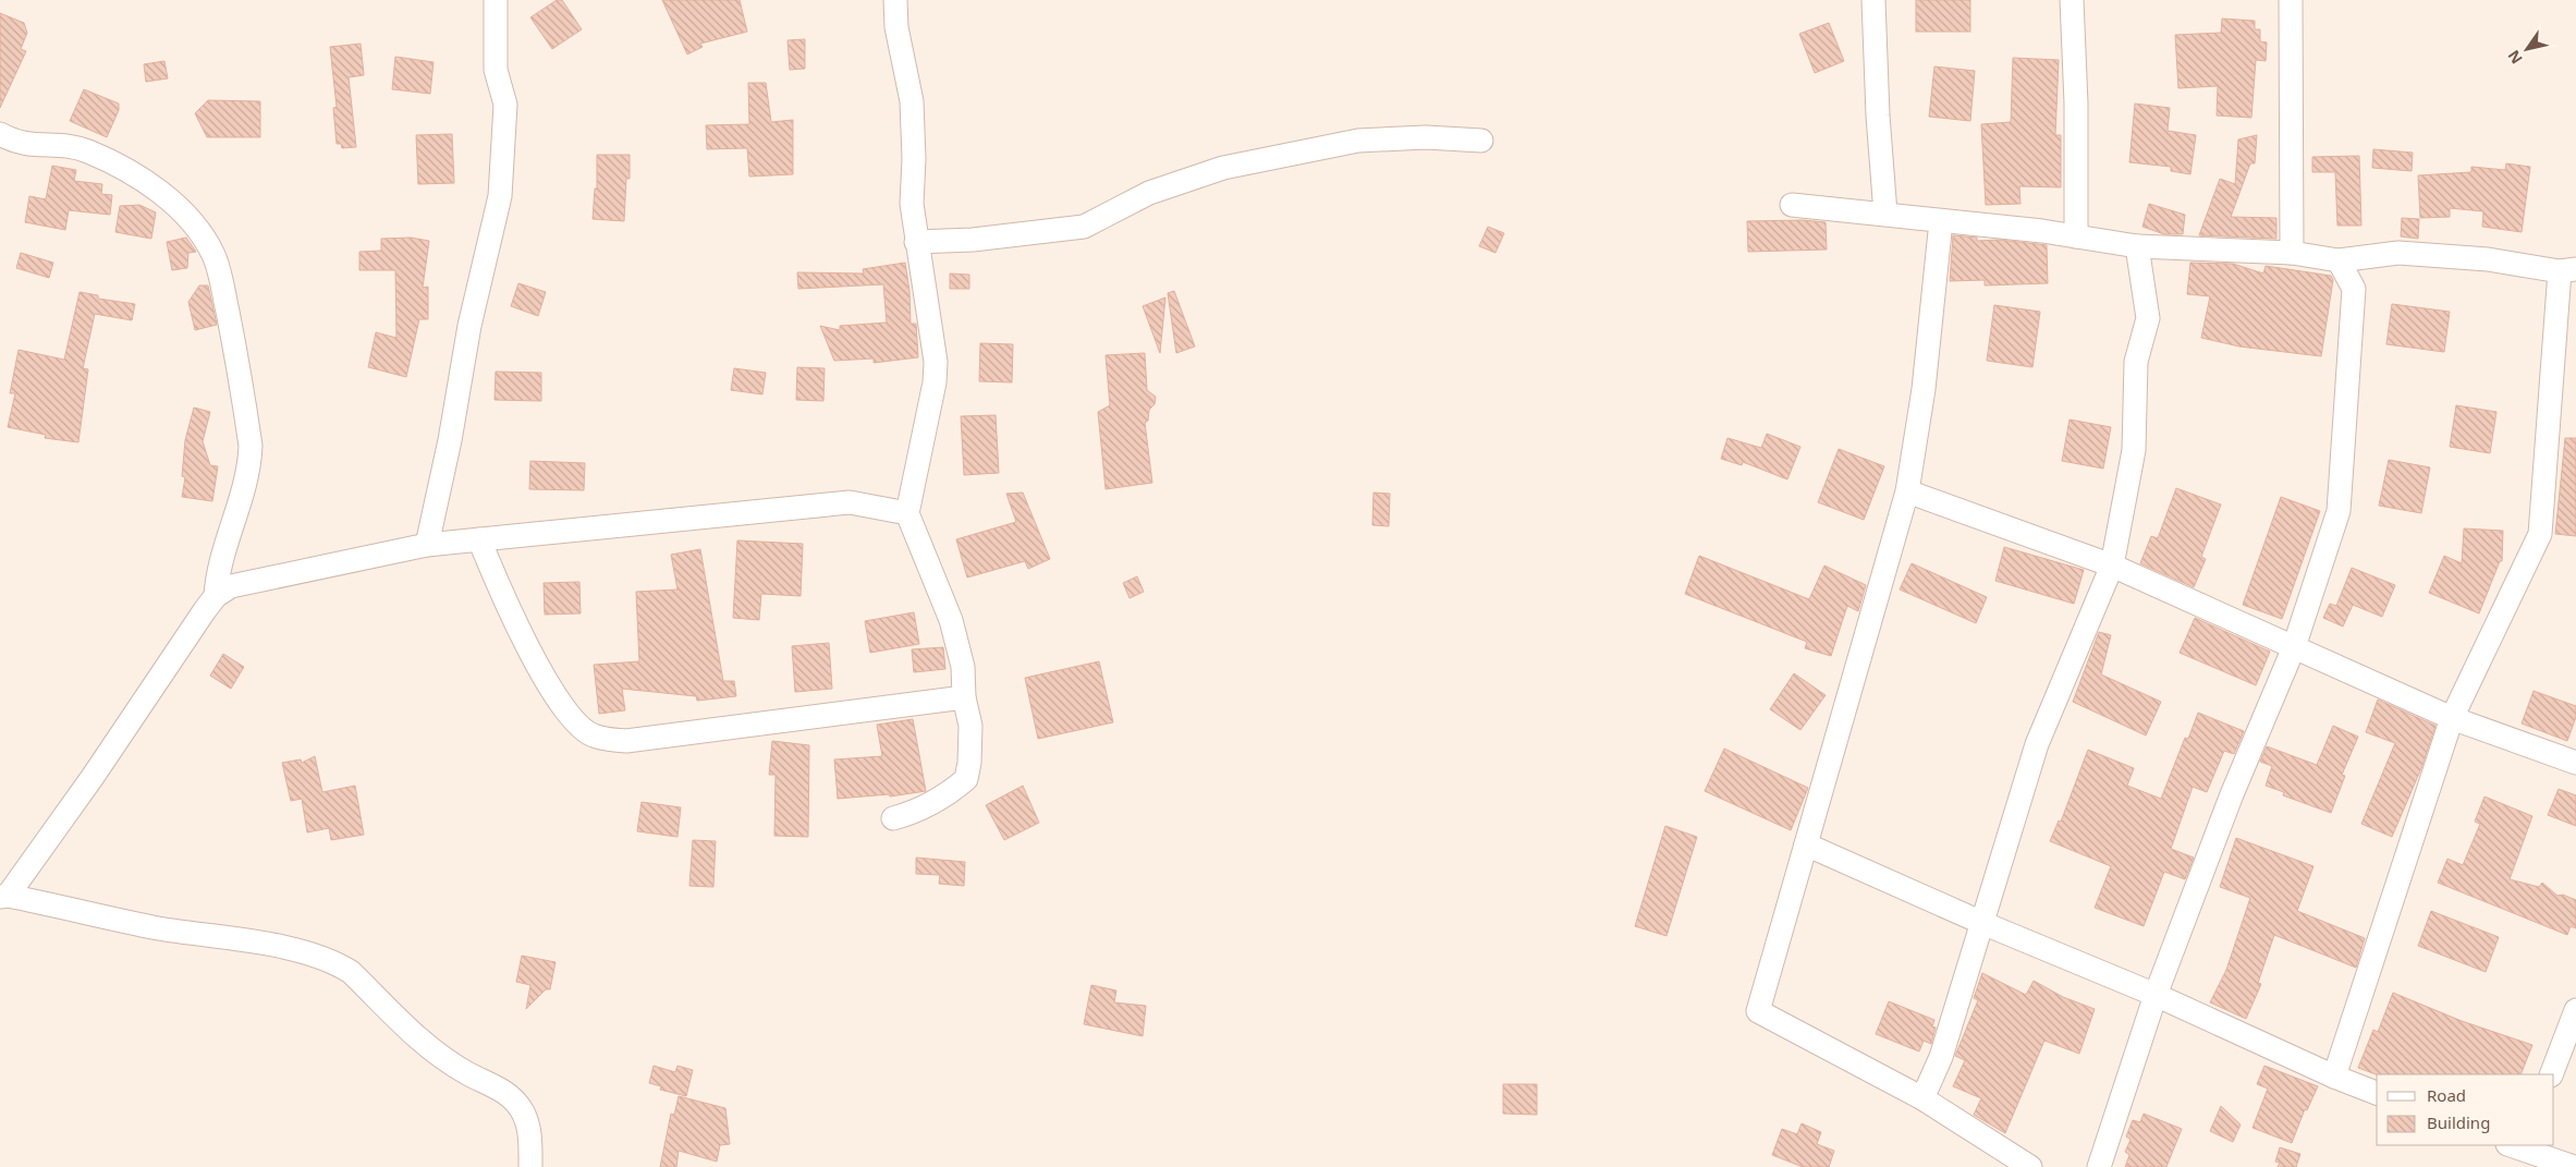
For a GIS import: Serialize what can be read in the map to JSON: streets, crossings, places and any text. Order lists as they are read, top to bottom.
{
  "legend": ["Road", "Building"],
  "north": "bottom left"
}
